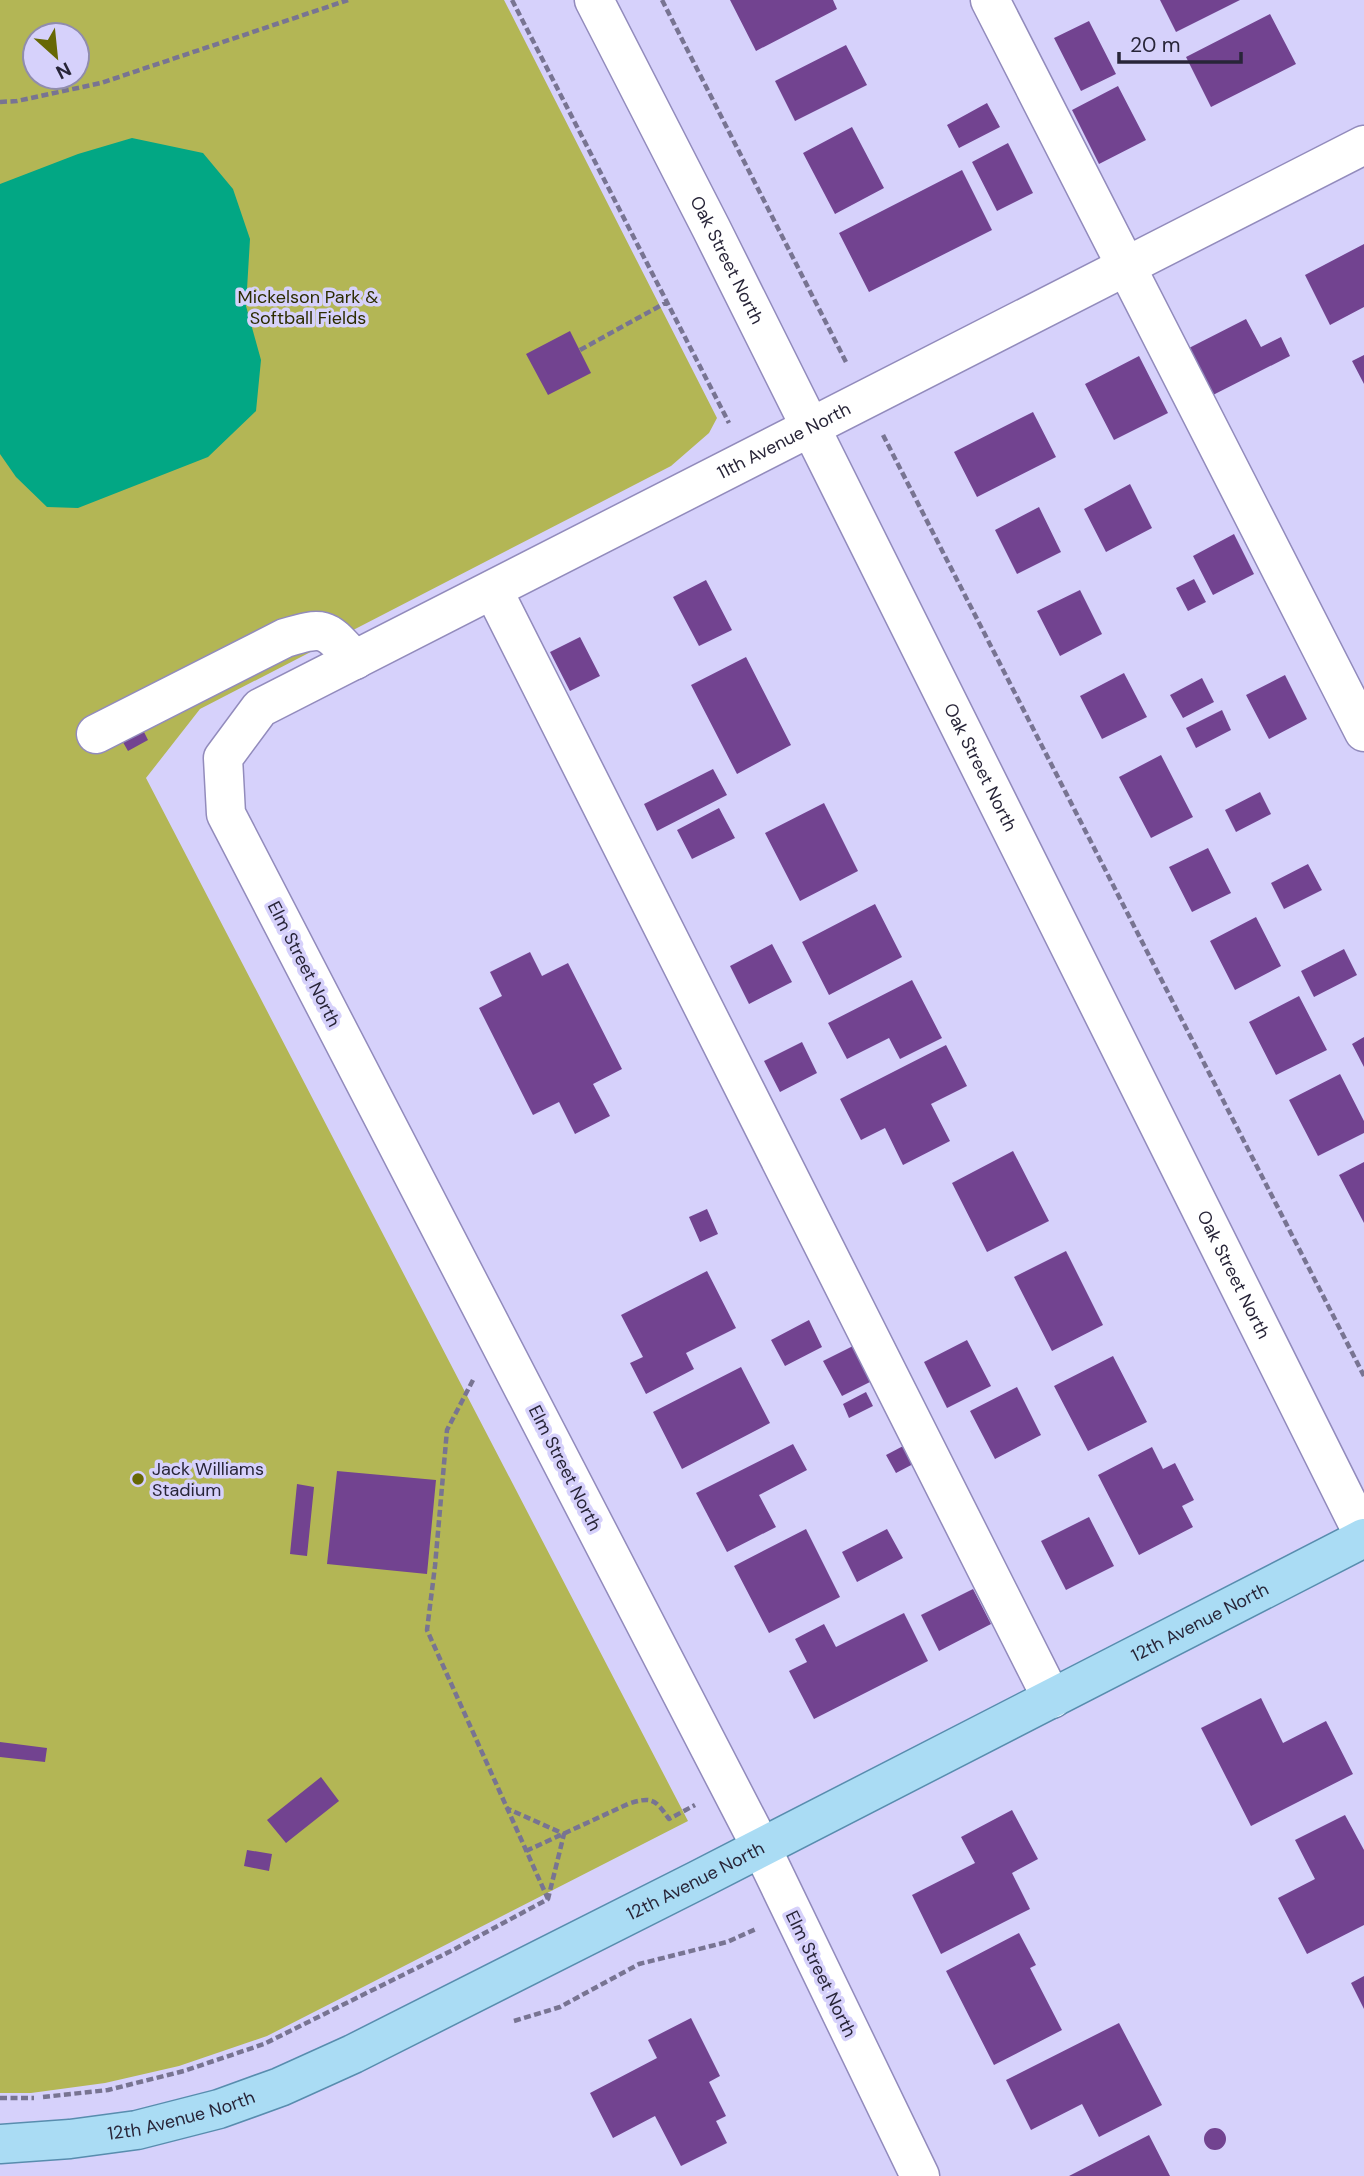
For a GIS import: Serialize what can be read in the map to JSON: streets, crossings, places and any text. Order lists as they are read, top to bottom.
{
  "streets": {
    "main road": ["12th Avenue North"],
    "street": ["Oak Street North", "11th Avenue North", "Elm Street North"]
  },
  "crossings": [
    ["Oak Street North", "11th Avenue North"],
    ["Oak Street North", "12th Avenue North"],
    ["11th Avenue North", "Elm Street North"],
    ["Elm Street North", "12th Avenue North"]
  ],
  "parks": ["Mickelson Park & Softball Fields"],
  "places": ["Jack Williams Stadium"],
  "scale_bar": "20 m",
  "north": "bottom right"
}
